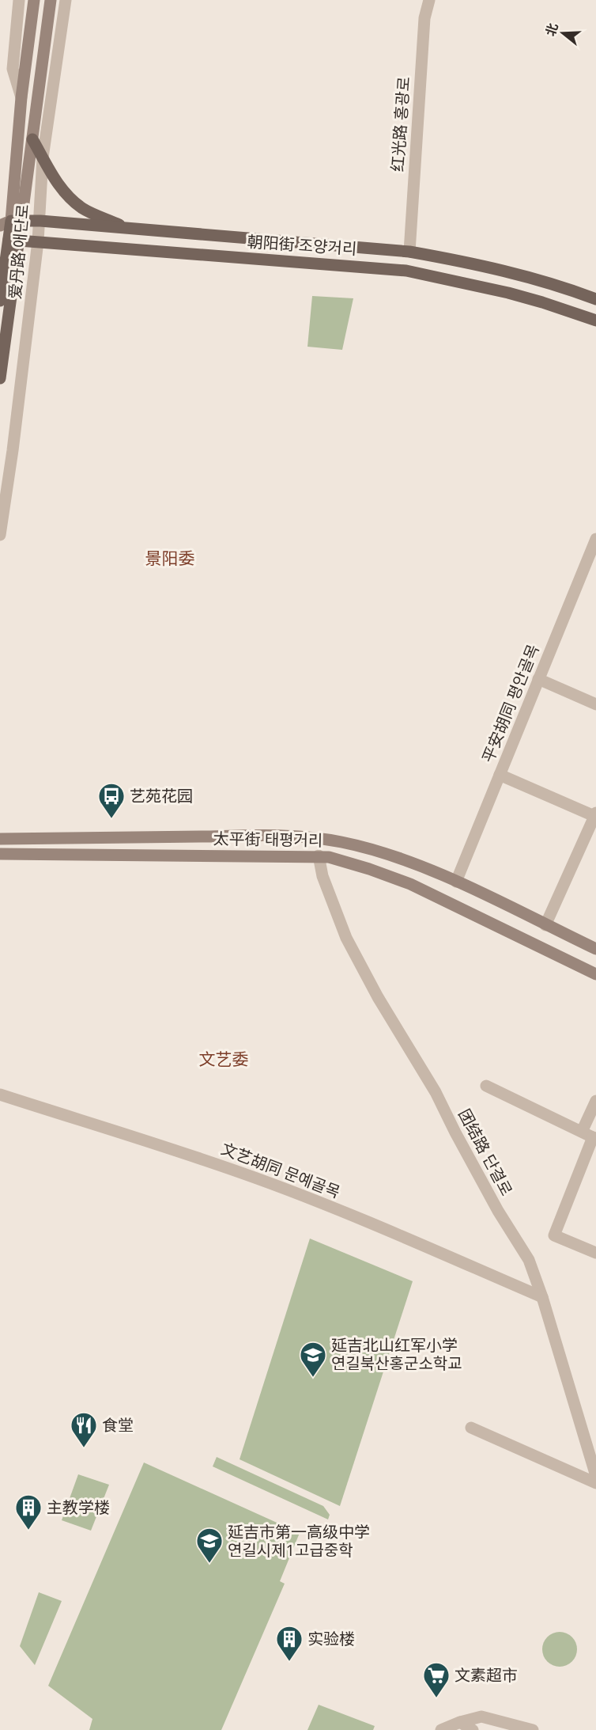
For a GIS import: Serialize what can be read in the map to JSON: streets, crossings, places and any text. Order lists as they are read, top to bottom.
{
  "streets": {
    "main road": ["朝阳街 조양거리", "爱丹路 애단로", "太平街 태평거리"],
    "street": [
      "红光路 홍광로",
      "平安胡同 평안골목",
      "团结路 단결로",
      "文艺胡同 문예골목"
    ]
  },
  "crossings": [
    ["红光路 홍광로", "朝阳街 조양거리"],
    ["朝阳街 조양거리", "爱丹路 애단로"],
    ["平安胡同 평안골목", "太平街 태평거리"],
    ["太平街 태평거리", "团结路 단결로"],
    ["团结路 단결로", "文艺胡同 문예골목"]
  ],
  "districts": ["景阳委", "文艺委"],
  "places": {
    "bus stop": ["艺苑花园"],
    "school or university": ["延吉北山红军小学 연길북산홍군소학교", "延吉市第一高级中学 연길시제1고급중학"],
    "restaurant": ["食堂"],
    "building": ["主教学楼", "实验楼"],
    "supermarket": ["文素超市"]
  },
  "north": "left"
}
